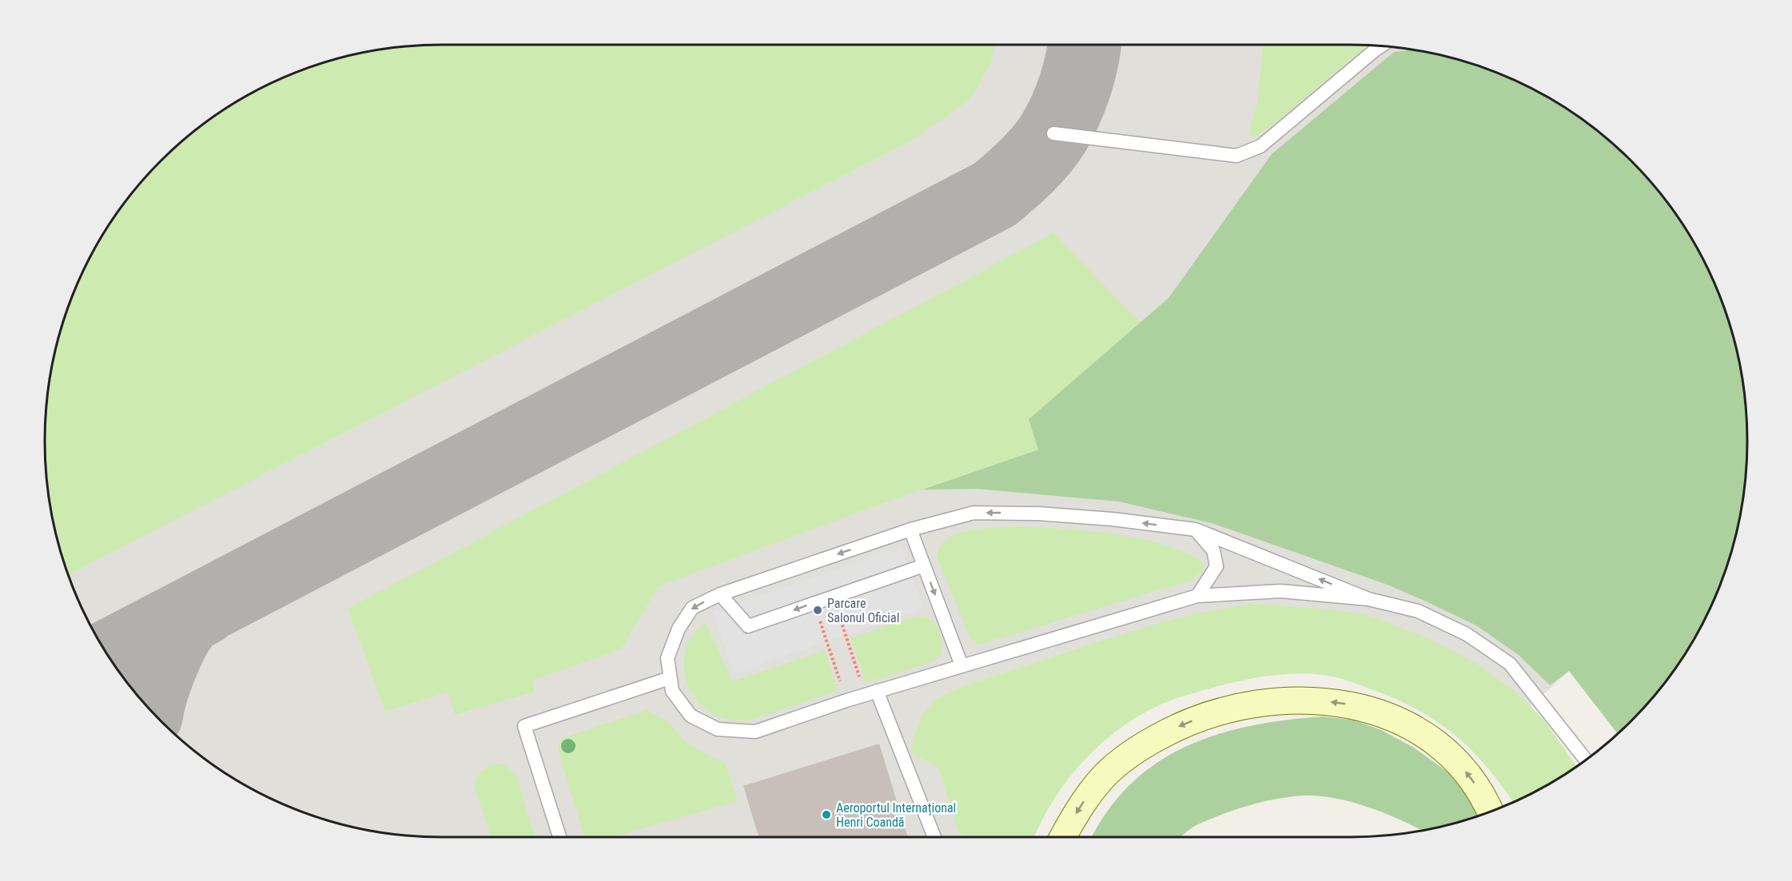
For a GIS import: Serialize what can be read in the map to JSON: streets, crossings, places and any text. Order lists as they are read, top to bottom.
{
  "places": ["Parcare Salonul Oficial", "Aeroportul Internațional Henri Coandă"]
}
